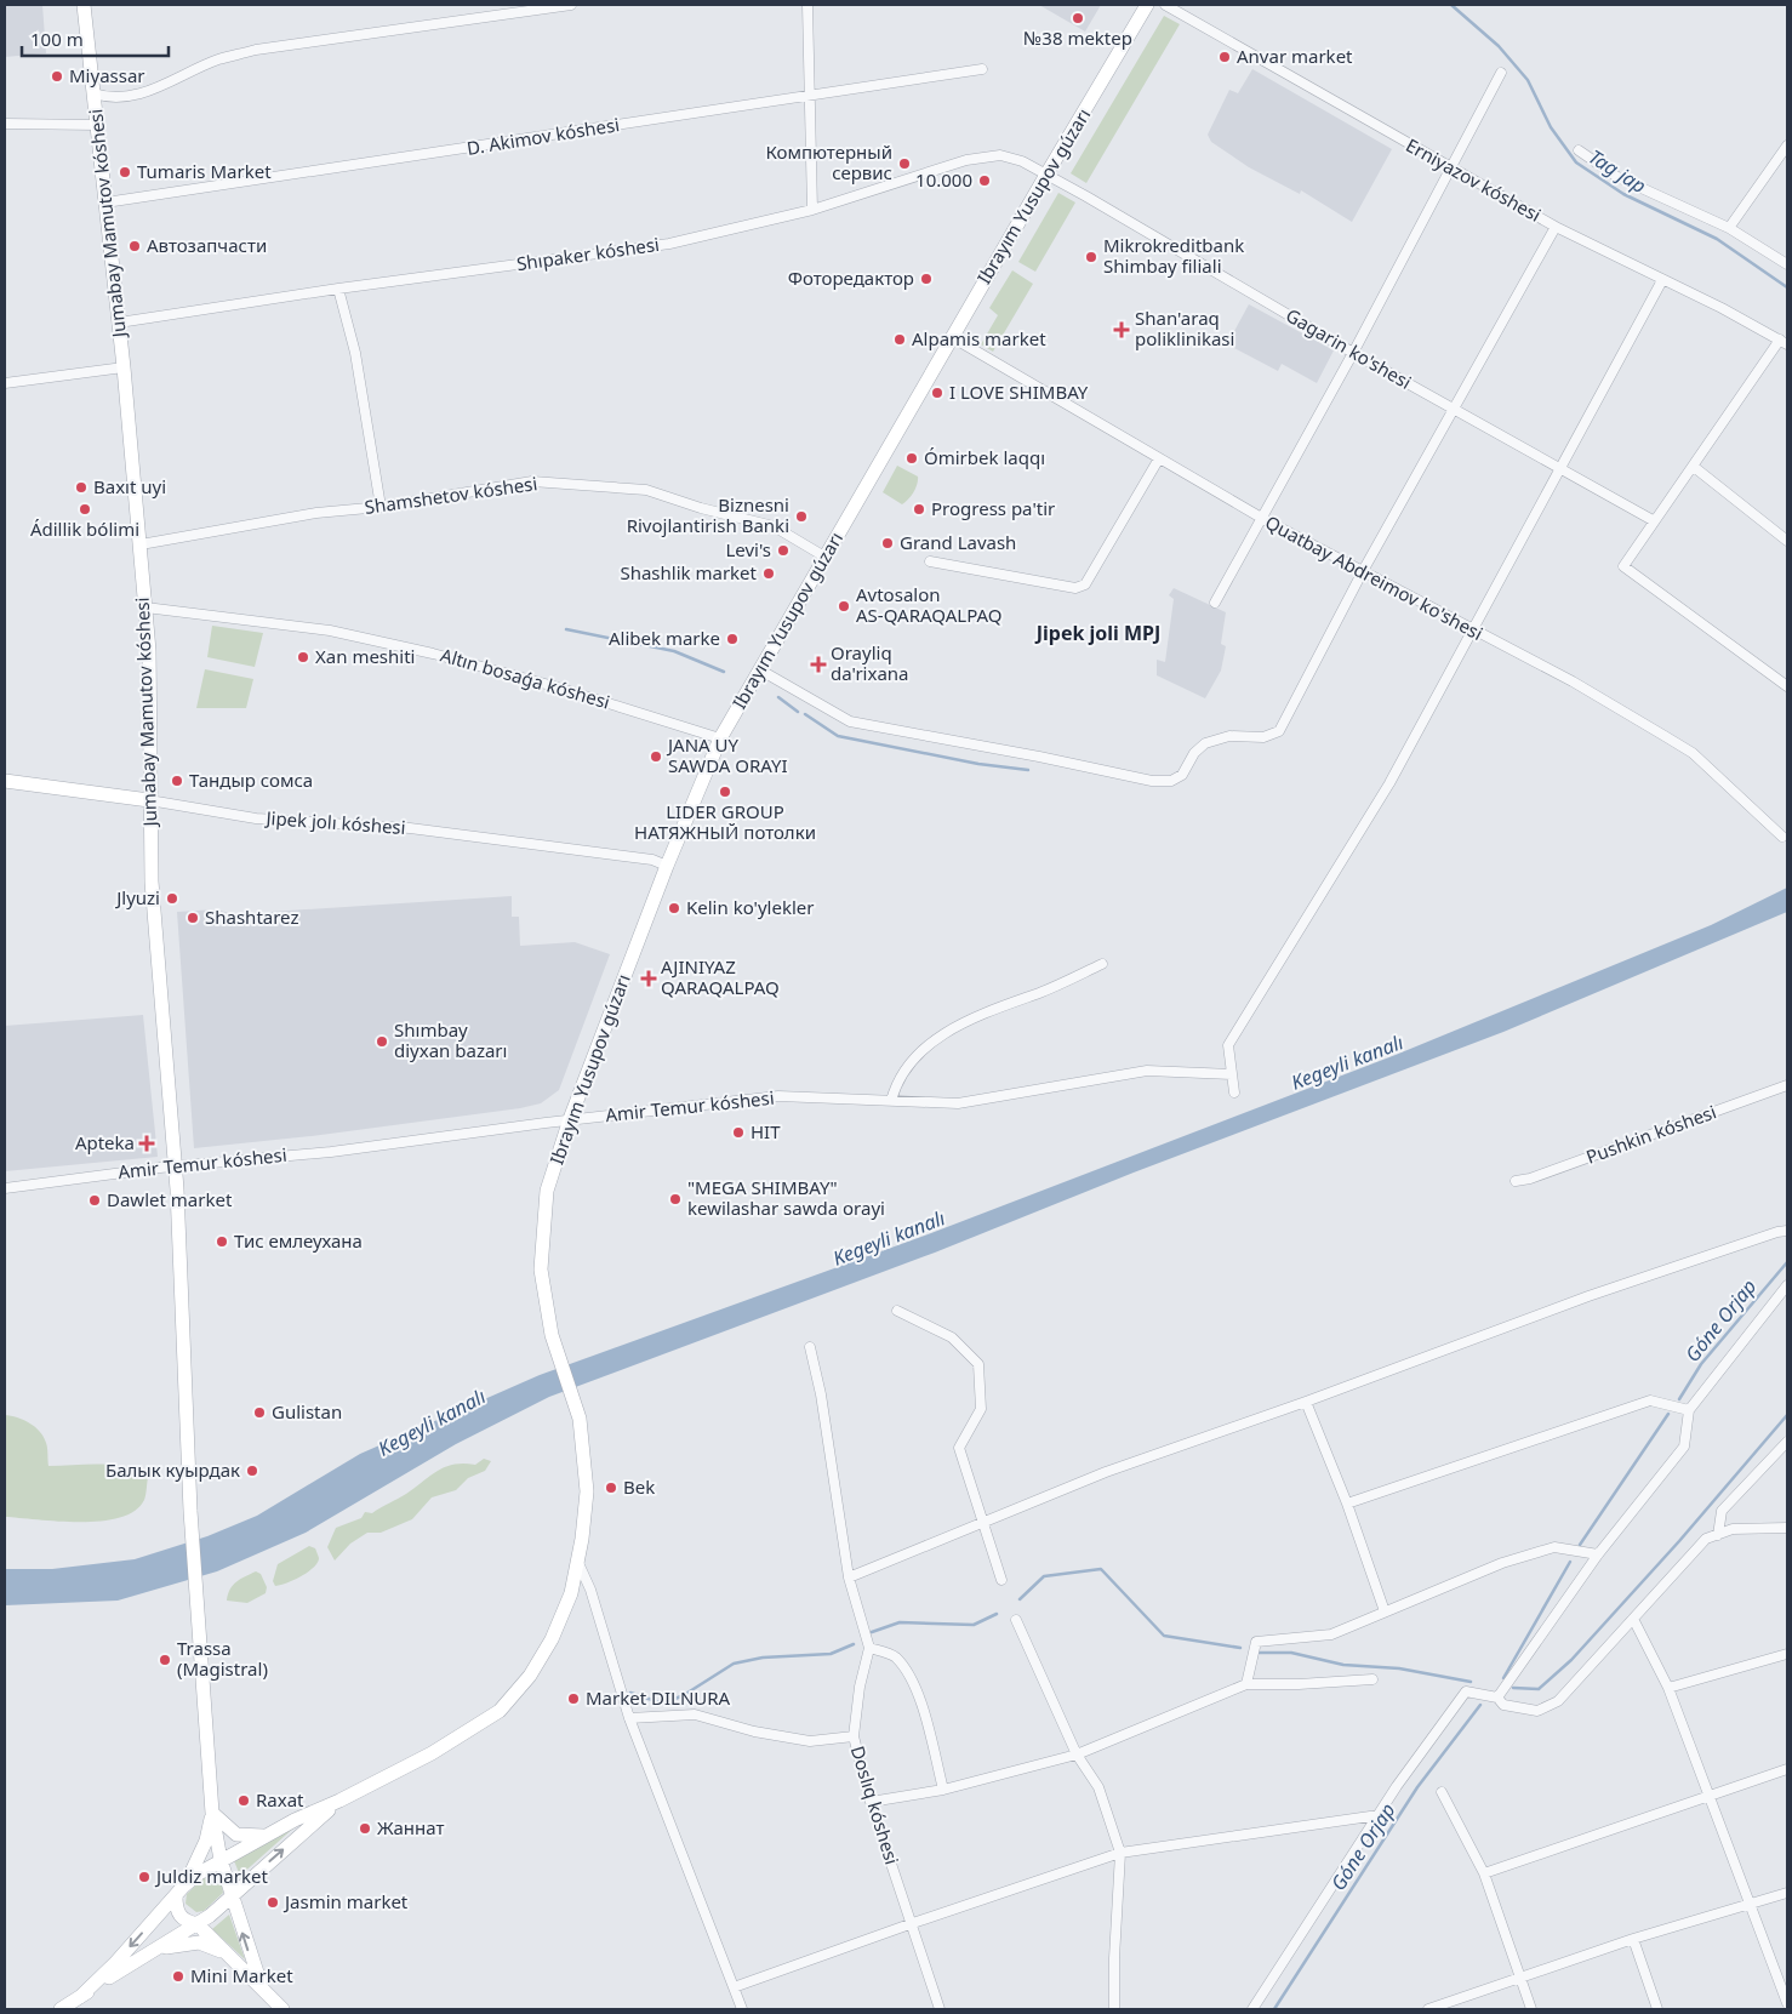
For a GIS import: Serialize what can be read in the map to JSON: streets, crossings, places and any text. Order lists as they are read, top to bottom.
{
  "streets": {
    "main road": ["Ibrayım Yusupov gúzarı", "Jumabay Mamutov kóshesi", "Jipek jolı kóshesi"],
    "street": [
      "D. Akimov kóshesi",
      "Erniyazov kóshesi",
      "Shıpaker kóshesi",
      "Gagarin ko'shesi",
      "Shamshetov kóshesi",
      "Quatbay Abdreimov ko'shesi",
      "Altın bosaǵa kóshesi",
      "Amir Temur kóshesi",
      "Pushkin kóshesi",
      "Doslıq kóshesi"
    ]
  },
  "crossings": [
    ["D. Akimov kóshesi", "Jumabay Mamutov kóshesi"],
    ["Ibrayım Yusupov gúzarı", "Shıpaker kóshesi"],
    ["Ibrayım Yusupov gúzarı", "Gagarin ko'shesi"],
    ["Ibrayım Yusupov gúzarı", "Shamshetov kóshesi"],
    ["Ibrayım Yusupov gúzarı", "Quatbay Abdreimov ko'shesi"],
    ["Ibrayım Yusupov gúzarı", "Altın bosaǵa kóshesi"],
    ["Ibrayım Yusupov gúzarı", "Jipek jolı kóshesi"],
    ["Ibrayım Yusupov gúzarı", "Amir Temur kóshesi"],
    ["Jumabay Mamutov kóshesi", "Shıpaker kóshesi"],
    ["Jumabay Mamutov kóshesi", "Shamshetov kóshesi"],
    ["Jumabay Mamutov kóshesi", "Altın bosaǵa kóshesi"],
    ["Jumabay Mamutov kóshesi", "Jipek jolı kóshesi"],
    ["Jumabay Mamutov kóshesi", "Amir Temur kóshesi"],
    ["Shıpaker kóshesi", "Gagarin ko'shesi"]
  ],
  "districts": ["Jipek joli MPJ"],
  "water": ["Tag jap", "Kegeyli kanalı", "Góne Orjap"],
  "places": {
    "other": [
      "№38 mektep",
      "Anvar market",
      "Miyassar",
      "Компютерный сервис",
      "Tumaris Market",
      "10.000",
      "Автозапчасти",
      "Mikrokreditbank Shimbay filiali",
      "Фоторедактор",
      "Alpamis market",
      "I LOVE SHIMBAY",
      "Ómirbek laqqı",
      "Baxıt uyi",
      "Ádillik bólimi",
      "Progress pa'tir",
      "Biznesni Rivojlantirish Banki",
      "Grand Lavash",
      "Levi's",
      "Shashlik market",
      "Avtosalon AS-QARAQALPAQ",
      "Alibek marke",
      "Xan meshiti",
      "JANA UY SAWDA ORAYI",
      "Тандыр сомса",
      "LIDER GROUP НАТЯЖНЫЙ потолки",
      "Jlyuzi",
      "Kelin ko'ylekler",
      "Shashtarez",
      "Shımbay diyxan bazarı",
      "HIT",
      "\"MEGA SHIMBAY\" kewilashar sawda orayi",
      "Dawlet market",
      "Тис емлеухана",
      "Gulistan",
      "Балык куырдак",
      "Bek",
      "Trassa (Magistral)",
      "Market DILNURA",
      "Raxat",
      "Жаннат",
      "Juldiz market",
      "Jasmin market",
      "Mini Market"
    ],
    "health": [
      "Shan'araq poliklinikasi",
      "Orayliq da'rixana",
      "AJINIYAZ QARAQALPAQ",
      "Apteka"
    ]
  },
  "scale_bar": "100 m"
}
